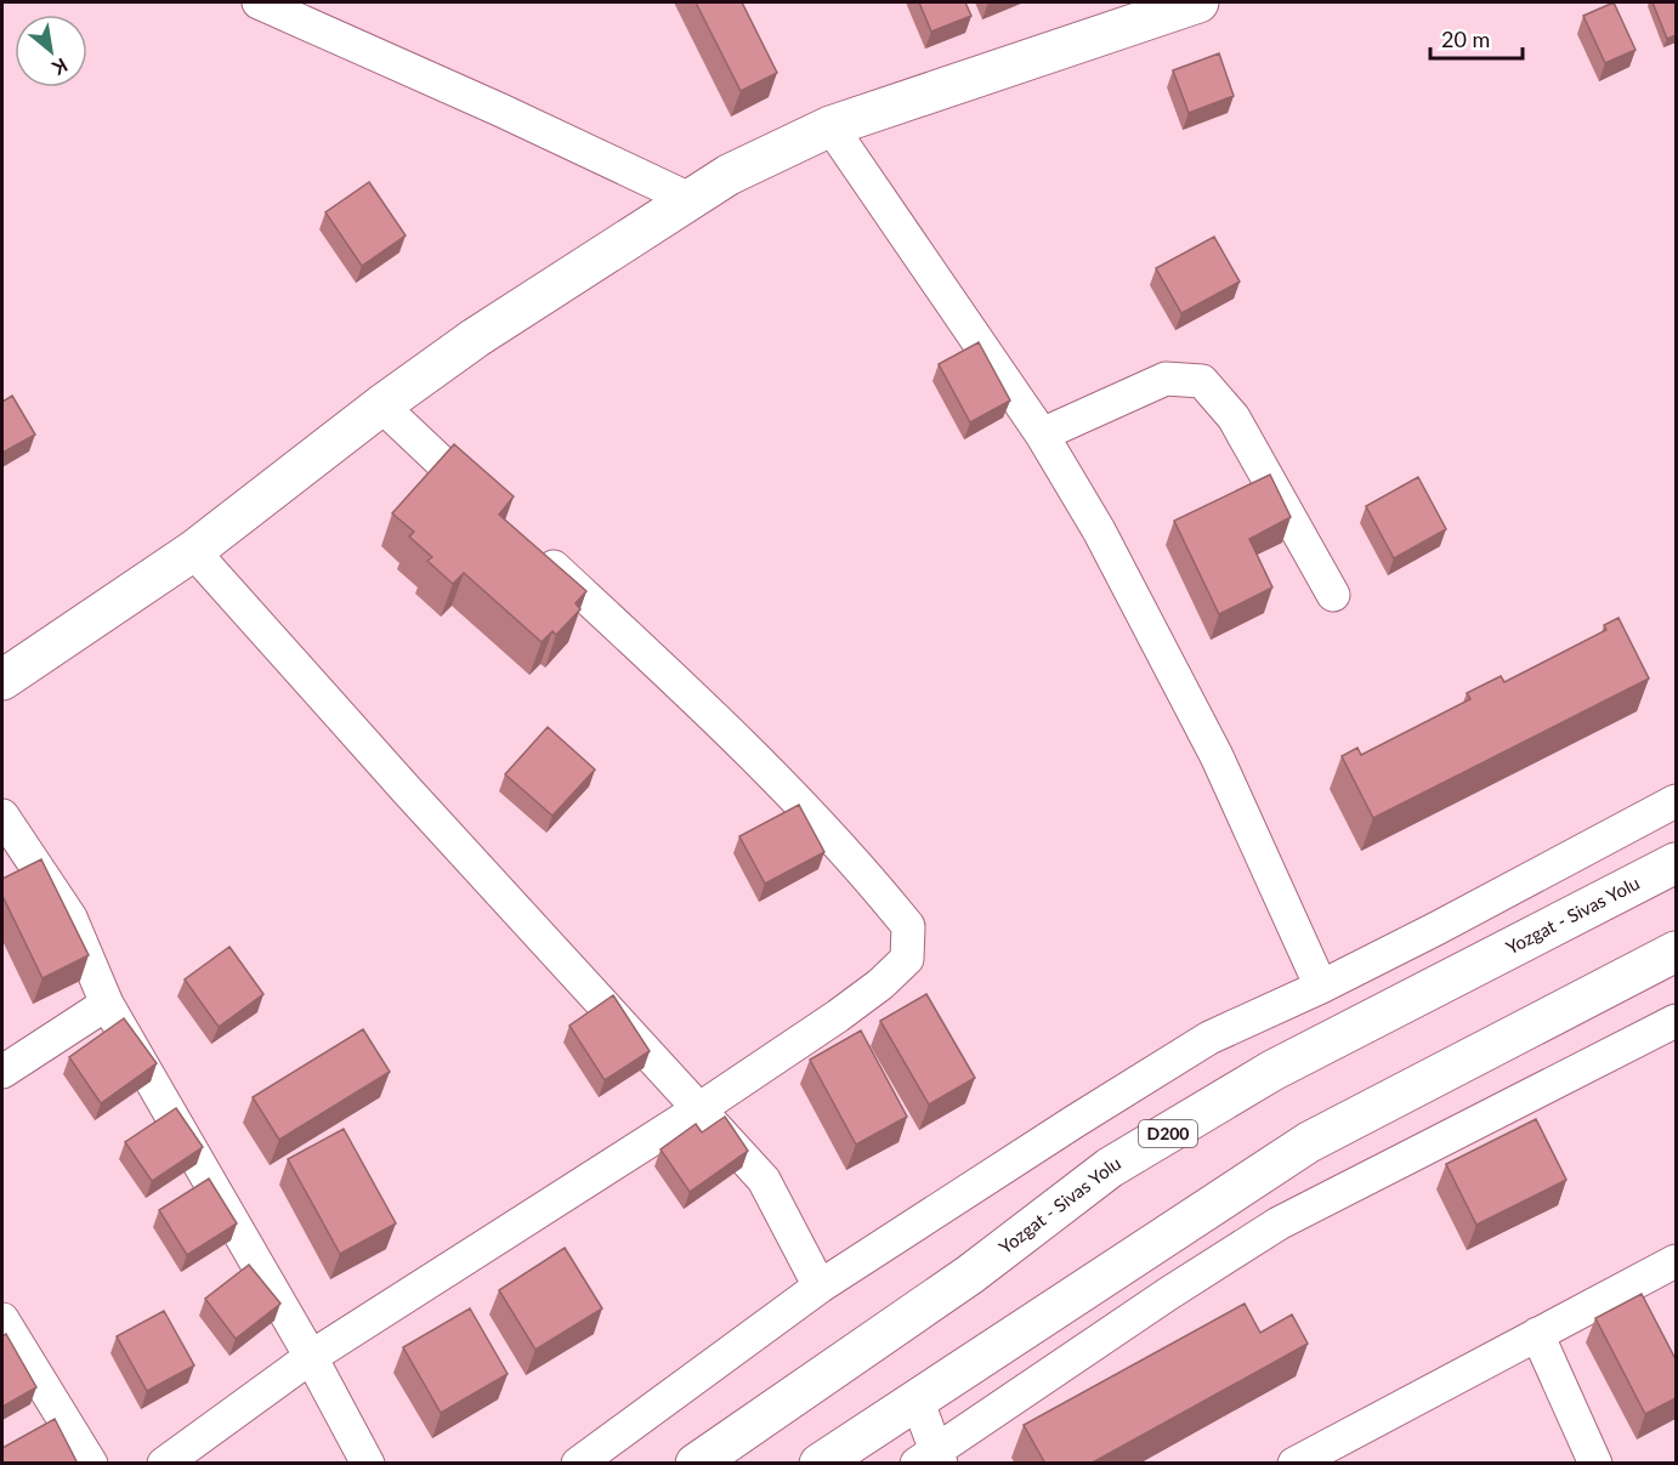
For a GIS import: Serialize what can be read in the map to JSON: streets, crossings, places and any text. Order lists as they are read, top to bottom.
{
  "streets": {
    "main road": ["Yozgat - Sivas Yolu", "D200"]
  },
  "scale_bar": "20 m",
  "north": "bottom right"
}
